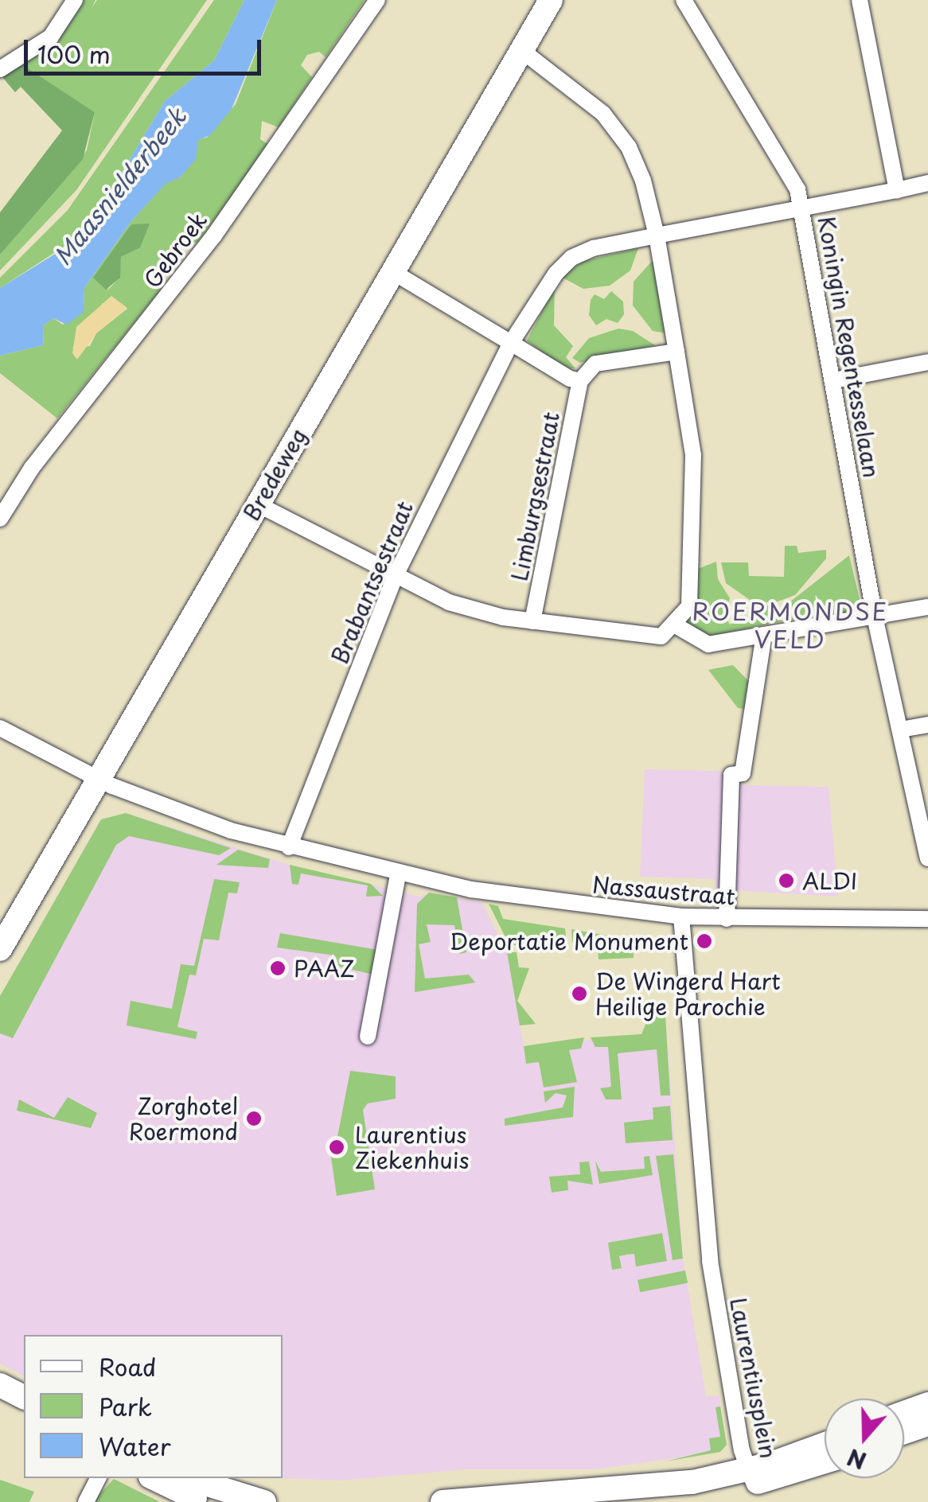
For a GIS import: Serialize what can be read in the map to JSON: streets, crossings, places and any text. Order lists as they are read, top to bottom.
{
  "streets": {
    "street": [
      "Gebroek",
      "Koningin Regentesselaan",
      "Bredeweg",
      "Limburgsestraat",
      "Brabantsestraat",
      "Nassaustraat",
      "Laurentiusplein"
    ]
  },
  "crossings": [
    ["Koningin Regentesselaan", "Brabantsestraat"],
    ["Bredeweg", "Nassaustraat"],
    ["Brabantsestraat", "Nassaustraat"],
    ["Nassaustraat", "Laurentiusplein"]
  ],
  "districts": ["ROERMONDSE VELD"],
  "water": ["Maasnielderbeek"],
  "places": [
    "ALDI",
    "Deportatie Monument",
    "PAAZ",
    "De Wingerd Hart Heilige Parochie",
    "Zorghotel Roermond",
    "Laurentius Ziekenhuis"
  ],
  "legend": ["Road", "Park", "Water"],
  "scale_bar": "100 m",
  "north": "bottom"
}
